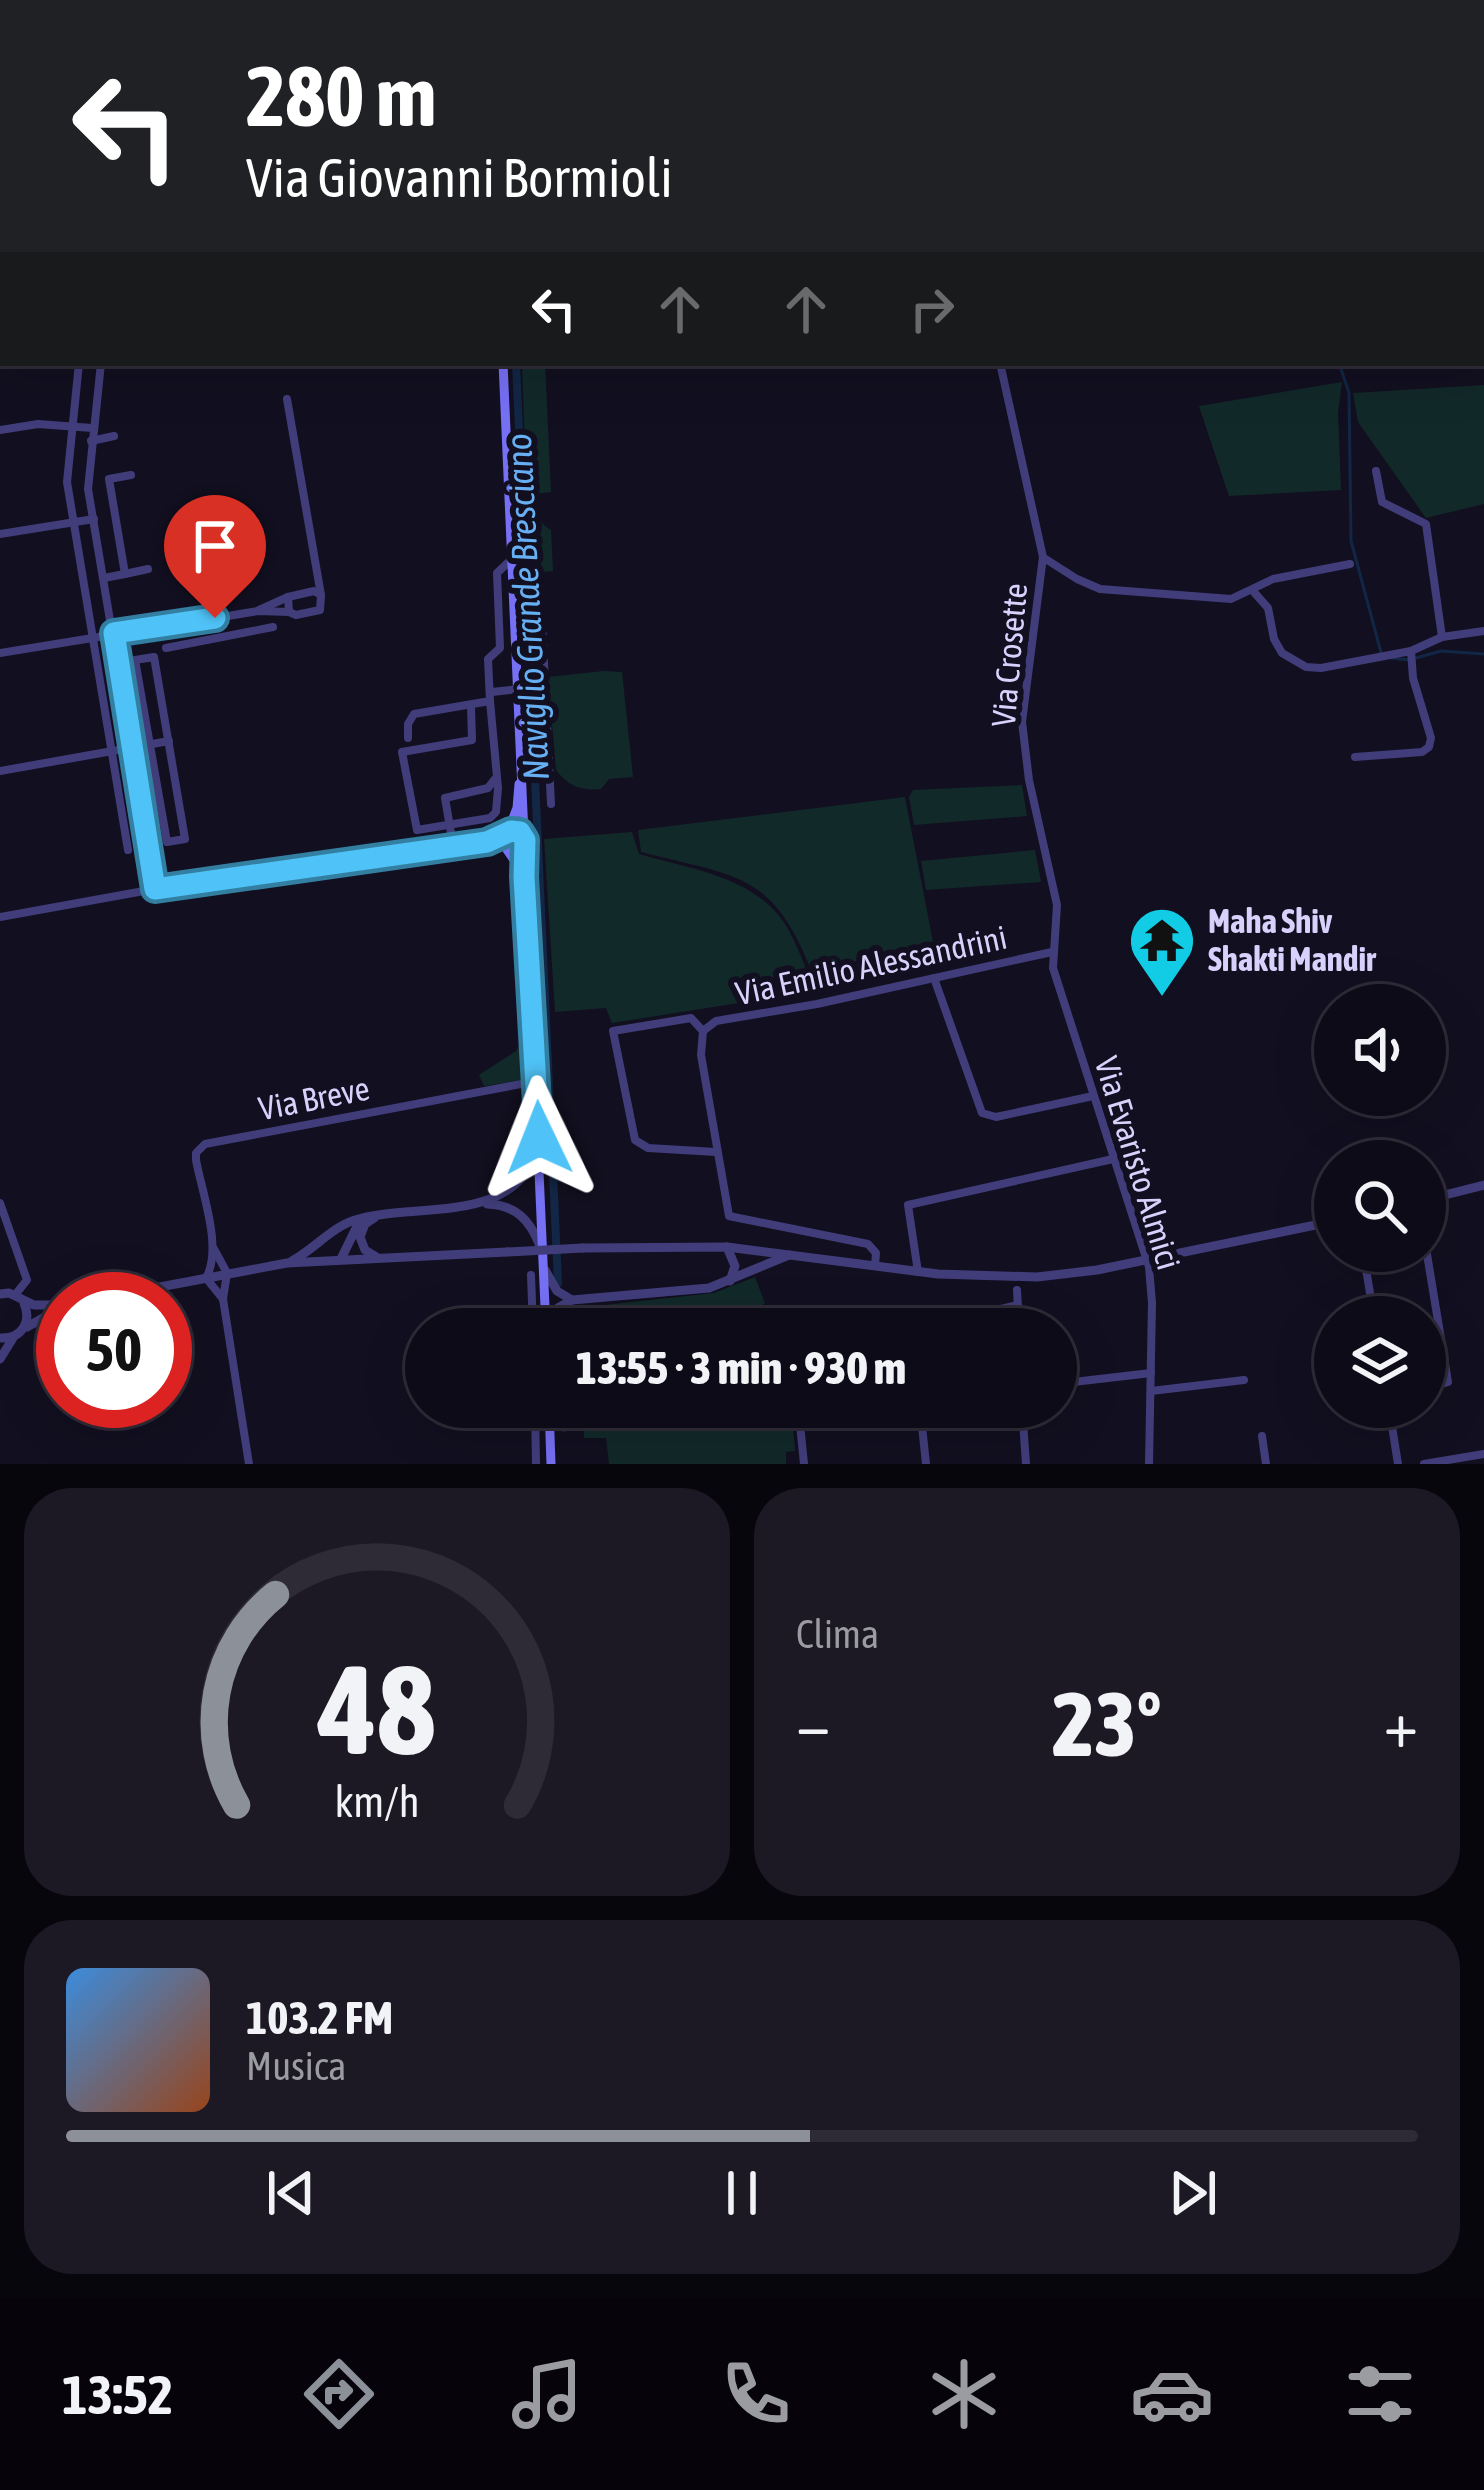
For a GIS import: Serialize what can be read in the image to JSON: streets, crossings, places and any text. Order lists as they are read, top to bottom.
{
  "streets": {
    "street": [
      "Via Crosette",
      "Via Emilio Alessandrini",
      "Via Breve",
      "Via Evaristo Almici"
    ]
  },
  "crossings": [
    ["Via Crosette", "Via Emilio Alessandrini"],
    ["Via Crosette", "Via Evaristo Almici"],
    ["Via Emilio Alessandrini", "Via Evaristo Almici"]
  ],
  "water": ["Naviglio Grande Bresciano"],
  "places": {
    "temple": ["Maha Shiv Shakti Mandir"]
  },
  "page": {
    "turn": ["280 m", "Via Giovanni Bormioli"],
    "limit": "50",
    "trip": "13:55 · 3 min · 930 m",
    "tile": "Clima",
    "heat": ["−", "23°", "+"],
    "song": ["103.2 FM", "Musica"],
    "tabs": "13:52",
    "gauge": ["48", "km/h"]
  }
}
